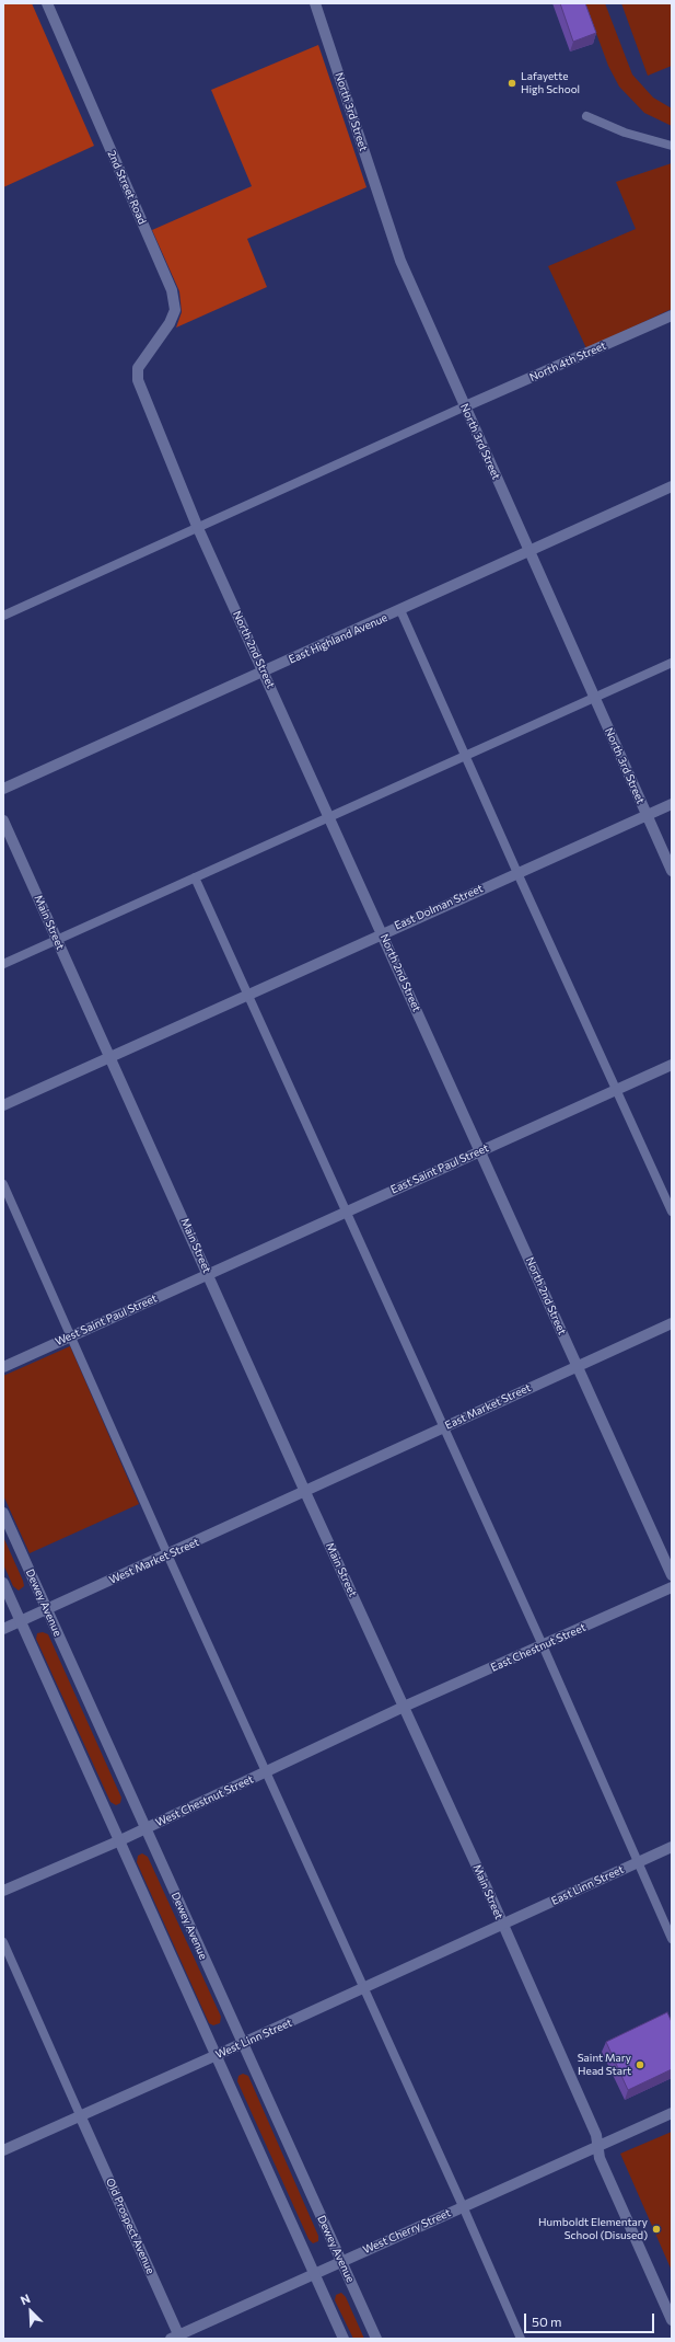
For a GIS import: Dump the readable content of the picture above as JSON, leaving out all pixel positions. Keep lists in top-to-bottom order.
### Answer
{
  "streets": {
    "street": [
      "North 3rd Street",
      "2nd Street Road",
      "North 4th Street",
      "East Highland Avenue",
      "North 2nd Street",
      "East Dolman Street",
      "Main Street",
      "East Saint Paul Street",
      "West Saint Paul Street",
      "East Market Street",
      "West Market Street",
      "Dewey Avenue",
      "East Chestnut Street",
      "West Chestnut Street",
      "East Linn Street",
      "West Linn Street",
      "Old Prospect Avenue",
      "West Cherry Street"
    ]
  },
  "crossings": [
    ["North 3rd Street", "North 4th Street"],
    ["North 3rd Street", "East Highland Avenue"],
    ["North 3rd Street", "East Dolman Street"],
    ["2nd Street Road", "North 2nd Street"],
    ["East Highland Avenue", "North 2nd Street"],
    ["North 2nd Street", "East Dolman Street"],
    ["North 2nd Street", "East Saint Paul Street"],
    ["North 2nd Street", "East Market Street"],
    ["East Dolman Street", "Main Street"],
    ["Main Street", "East Saint Paul Street"],
    ["Main Street", "West Saint Paul Street"],
    ["Main Street", "East Market Street"],
    ["Main Street", "West Market Street"],
    ["Main Street", "East Chestnut Street"],
    ["Main Street", "West Chestnut Street"],
    ["Main Street", "East Linn Street"],
    ["Main Street", "West Linn Street"],
    ["Main Street", "West Cherry Street"],
    ["East Saint Paul Street", "West Saint Paul Street"],
    ["East Market Street", "West Market Street"],
    ["West Market Street", "Dewey Avenue"],
    ["Dewey Avenue", "West Chestnut Street"],
    ["Dewey Avenue", "West Linn Street"],
    ["Dewey Avenue", "West Cherry Street"],
    ["East Chestnut Street", "West Chestnut Street"],
    ["East Linn Street", "West Linn Street"],
    ["West Linn Street", "Old Prospect Avenue"],
    ["Old Prospect Avenue", "West Cherry Street"]
  ],
  "places": ["Lafayette High School", "Saint Mary Head Start", "Humboldt Elementary School (Disused)"],
  "scale_bar": "50 m",
  "north": "top left"
}
